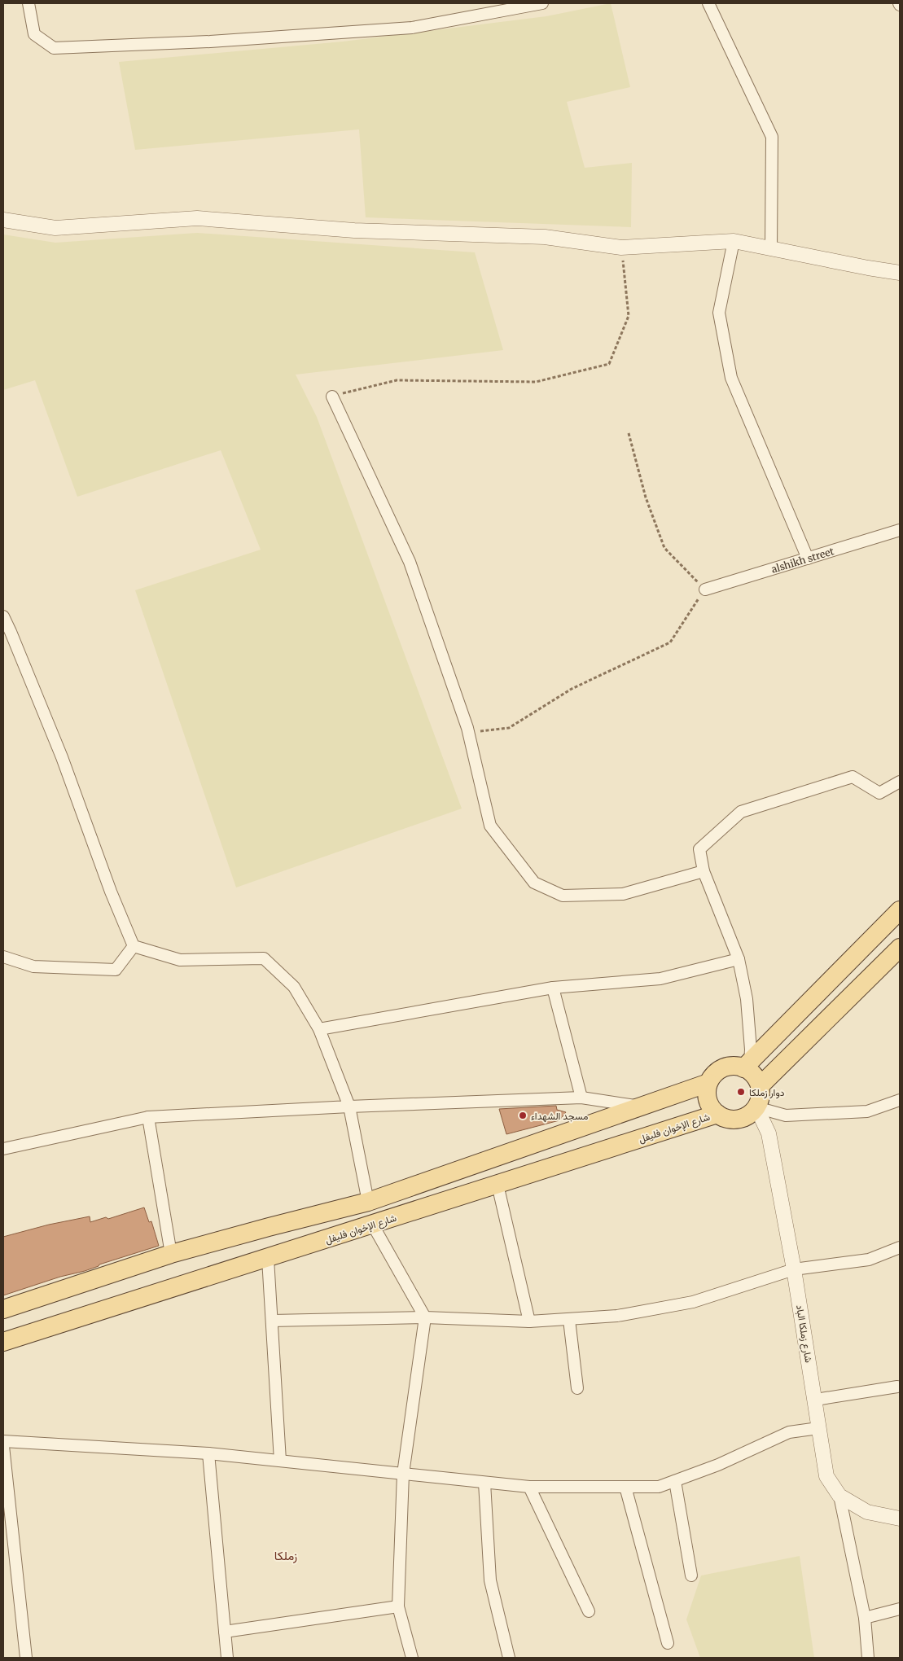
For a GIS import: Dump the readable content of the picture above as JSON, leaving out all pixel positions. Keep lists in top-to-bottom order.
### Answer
{
  "streets": {
    "main road": ["شارع الإخوان فليفل"],
    "street": ["alshikh street", "شارع زملكا الباد"]
  },
  "crossings": [
    ["شارع الإخوان فليفل", "شارع زملكا الباد"]
  ],
  "districts": ["زملكا"],
  "places": ["دوار زملكا", "مسجد الشهداء"]
}
